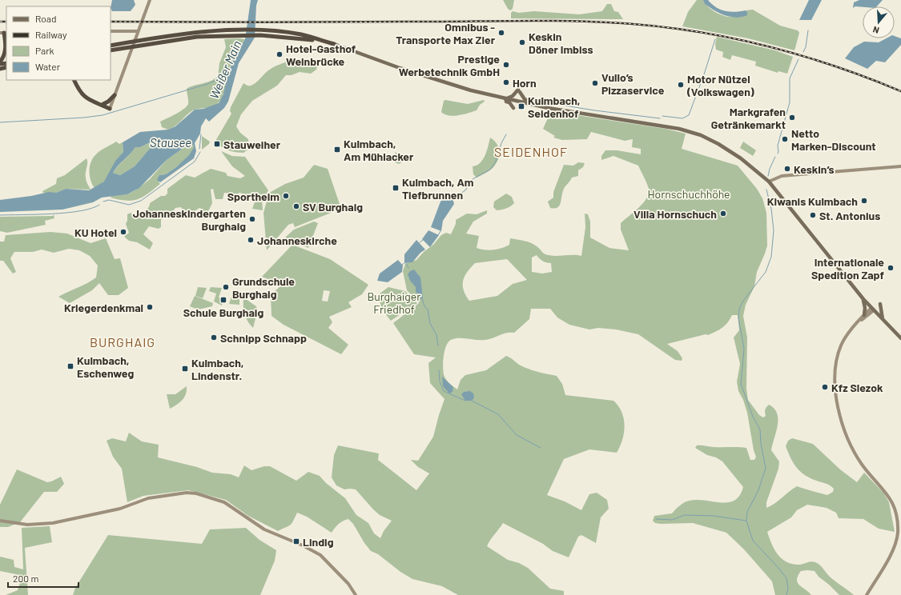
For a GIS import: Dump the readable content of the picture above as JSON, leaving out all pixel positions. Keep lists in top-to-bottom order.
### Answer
{
  "districts": ["SEIDENHOF", "BURGHAIG"],
  "water": ["Weißer Main", "Stausee"],
  "parks": ["Hornschuchhöhe", "Burghaiger Friedhof"],
  "places": {
    "other": [
      "Omnibus - Transporte Max Zier",
      "Keskin Döner Imbiss",
      "Hotel-Gasthof Weinbrücke",
      "Prestige Werbetechnik GmbH",
      "Horn",
      "Vullo‘s Pizzaservice",
      "Motor Nützel (Volkswagen)",
      "Markgrafen Getränkemarkt",
      "Netto Marken-Discount",
      "Keskin‘s",
      "Sportheim",
      "Kiwanis Kulmbach",
      "SV Burghaig",
      "Villa Hornschuch",
      "St. Antonius",
      "Johanneskindergarten Burghaig",
      "KU Hotel",
      "Johanneskirche",
      "Internationale Spedition Zapf",
      "Grundschule Burghaig",
      "Kriegerdenkmal",
      "Schnipp Schnapp",
      "Kfz Slezok"
    ],
    "transit": [
      "Kulmbach, Seidenhof",
      "Stauweiher",
      "Kulmbach, Am Mühlacker",
      "Kulmbach, Am Tiefbrunnen",
      "Schule Burghaig",
      "Kulmbach, Eschenweg",
      "Kulmbach, Lindenstr.",
      "Lindig"
    ]
  },
  "legend": [
    "Road",
    "Railway",
    "Park",
    "Water"
  ],
  "scale_bar": "200 m",
  "north": "bottom"
}
